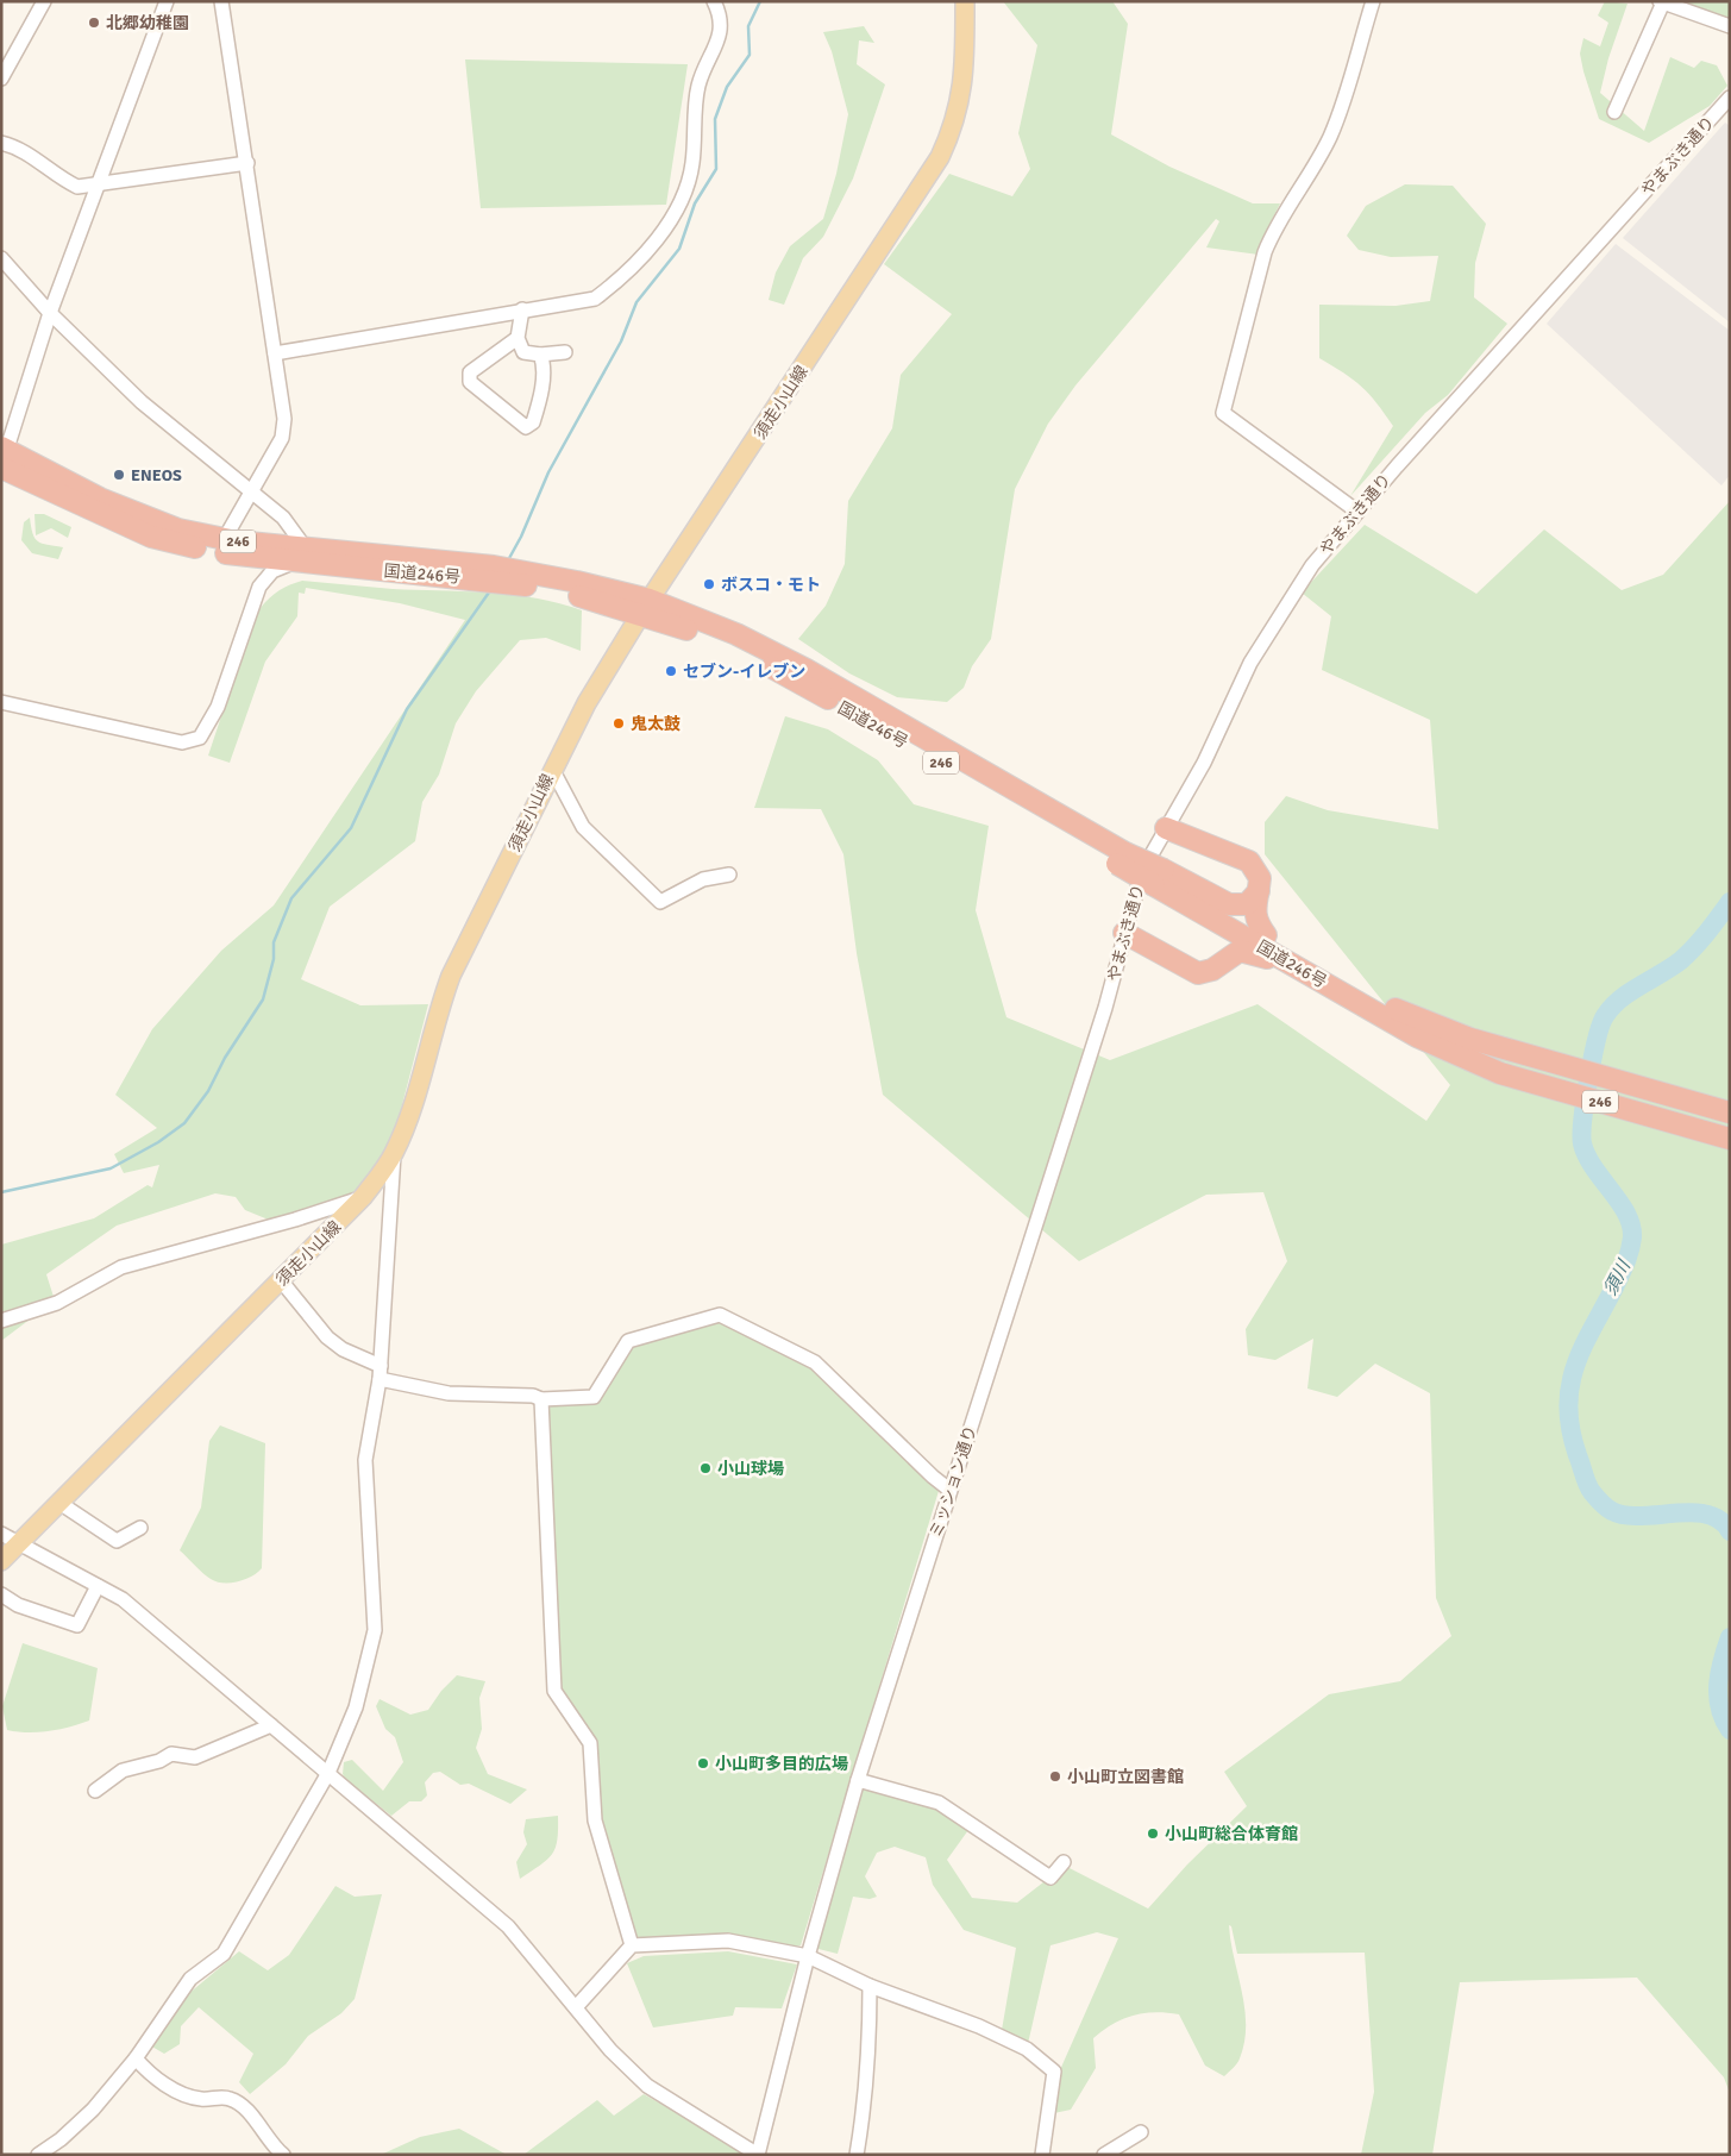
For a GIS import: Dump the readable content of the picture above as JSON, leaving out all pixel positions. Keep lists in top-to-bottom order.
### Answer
{
  "streets": {
    "highway": ["246", "国道246号"],
    "main road": ["須走小山線"],
    "street": ["やまぶき通り", "ミッション通り"]
  },
  "crossings": [
    ["やまぶき通り", "ミッション通り"],
    ["須走小山線", "国道246号"]
  ],
  "water": ["須川"],
  "places": [
    "北郷幼稚園",
    "ENEOS",
    "ボスコ・モト",
    "セブン-イレブン",
    "鬼太鼓",
    "小山球場",
    "小山町多目的広場",
    "小山町立図書館",
    "小山町総合体育館"
  ]
}
